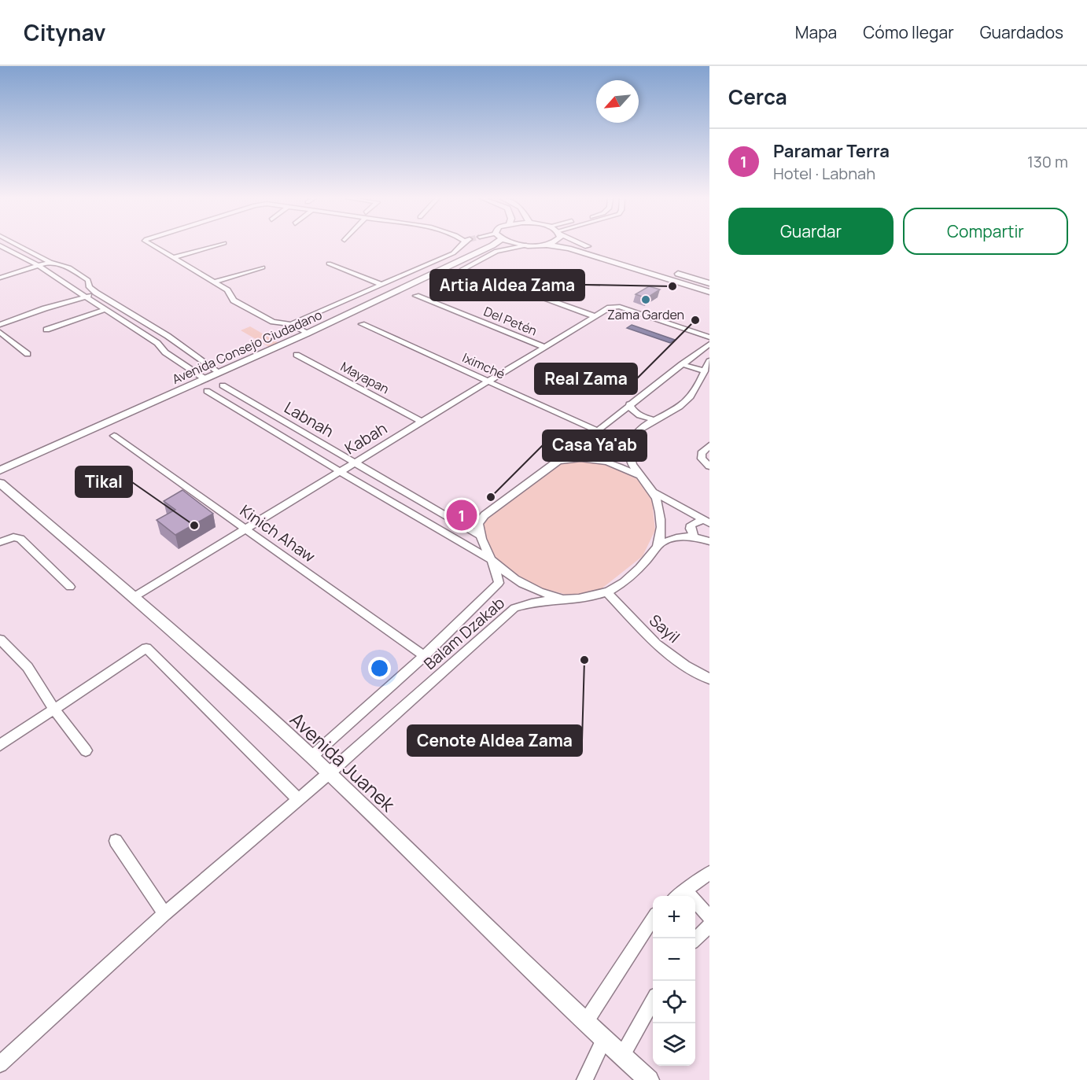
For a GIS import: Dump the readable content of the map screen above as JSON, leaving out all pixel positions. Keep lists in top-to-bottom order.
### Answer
{
  "streets": {
    "street": [
      "Del Petén",
      "Avenida Consejo Ciudadano",
      "Iximché",
      "Mayapan",
      "Labnah",
      "Kabah",
      "Kinich Ahaw",
      "Sayil",
      "Balam Dzakab",
      "Avenida Juanek"
    ]
  },
  "crossings": [
    ["Del Petén", "Kabah"],
    ["Iximché", "Kabah"],
    ["Mayapan", "Kabah"],
    ["Labnah", "Kabah"],
    ["Labnah", "Sayil"],
    ["Labnah", "Balam Dzakab"],
    ["Kabah", "Kinich Ahaw"],
    ["Kabah", "Avenida Juanek"],
    ["Sayil", "Balam Dzakab"],
    ["Balam Dzakab", "Avenida Juanek"]
  ],
  "places": [
    "Artia Aldea Zama",
    "Zama Garden",
    "Real Zama",
    "Casa Ya'ab",
    "Tikal",
    "Cenote Aldea Zama"
  ],
  "north": "bottom left",
  "page": {
    "header": "Citynav",
    "nav": ["Mapa", "Cómo llegar", "Guardados"],
    "heading": "Cerca",
    "list": [
      {
        "mark": "1",
        "name": "Paramar Terra",
        "note": "Hotel · Labnah",
        "value": "130 m"
      }
    ],
    "buttons": ["Guardar", "Compartir"],
    "pins": "1",
    "map_buttons": ["+", "−"]
  }
}
